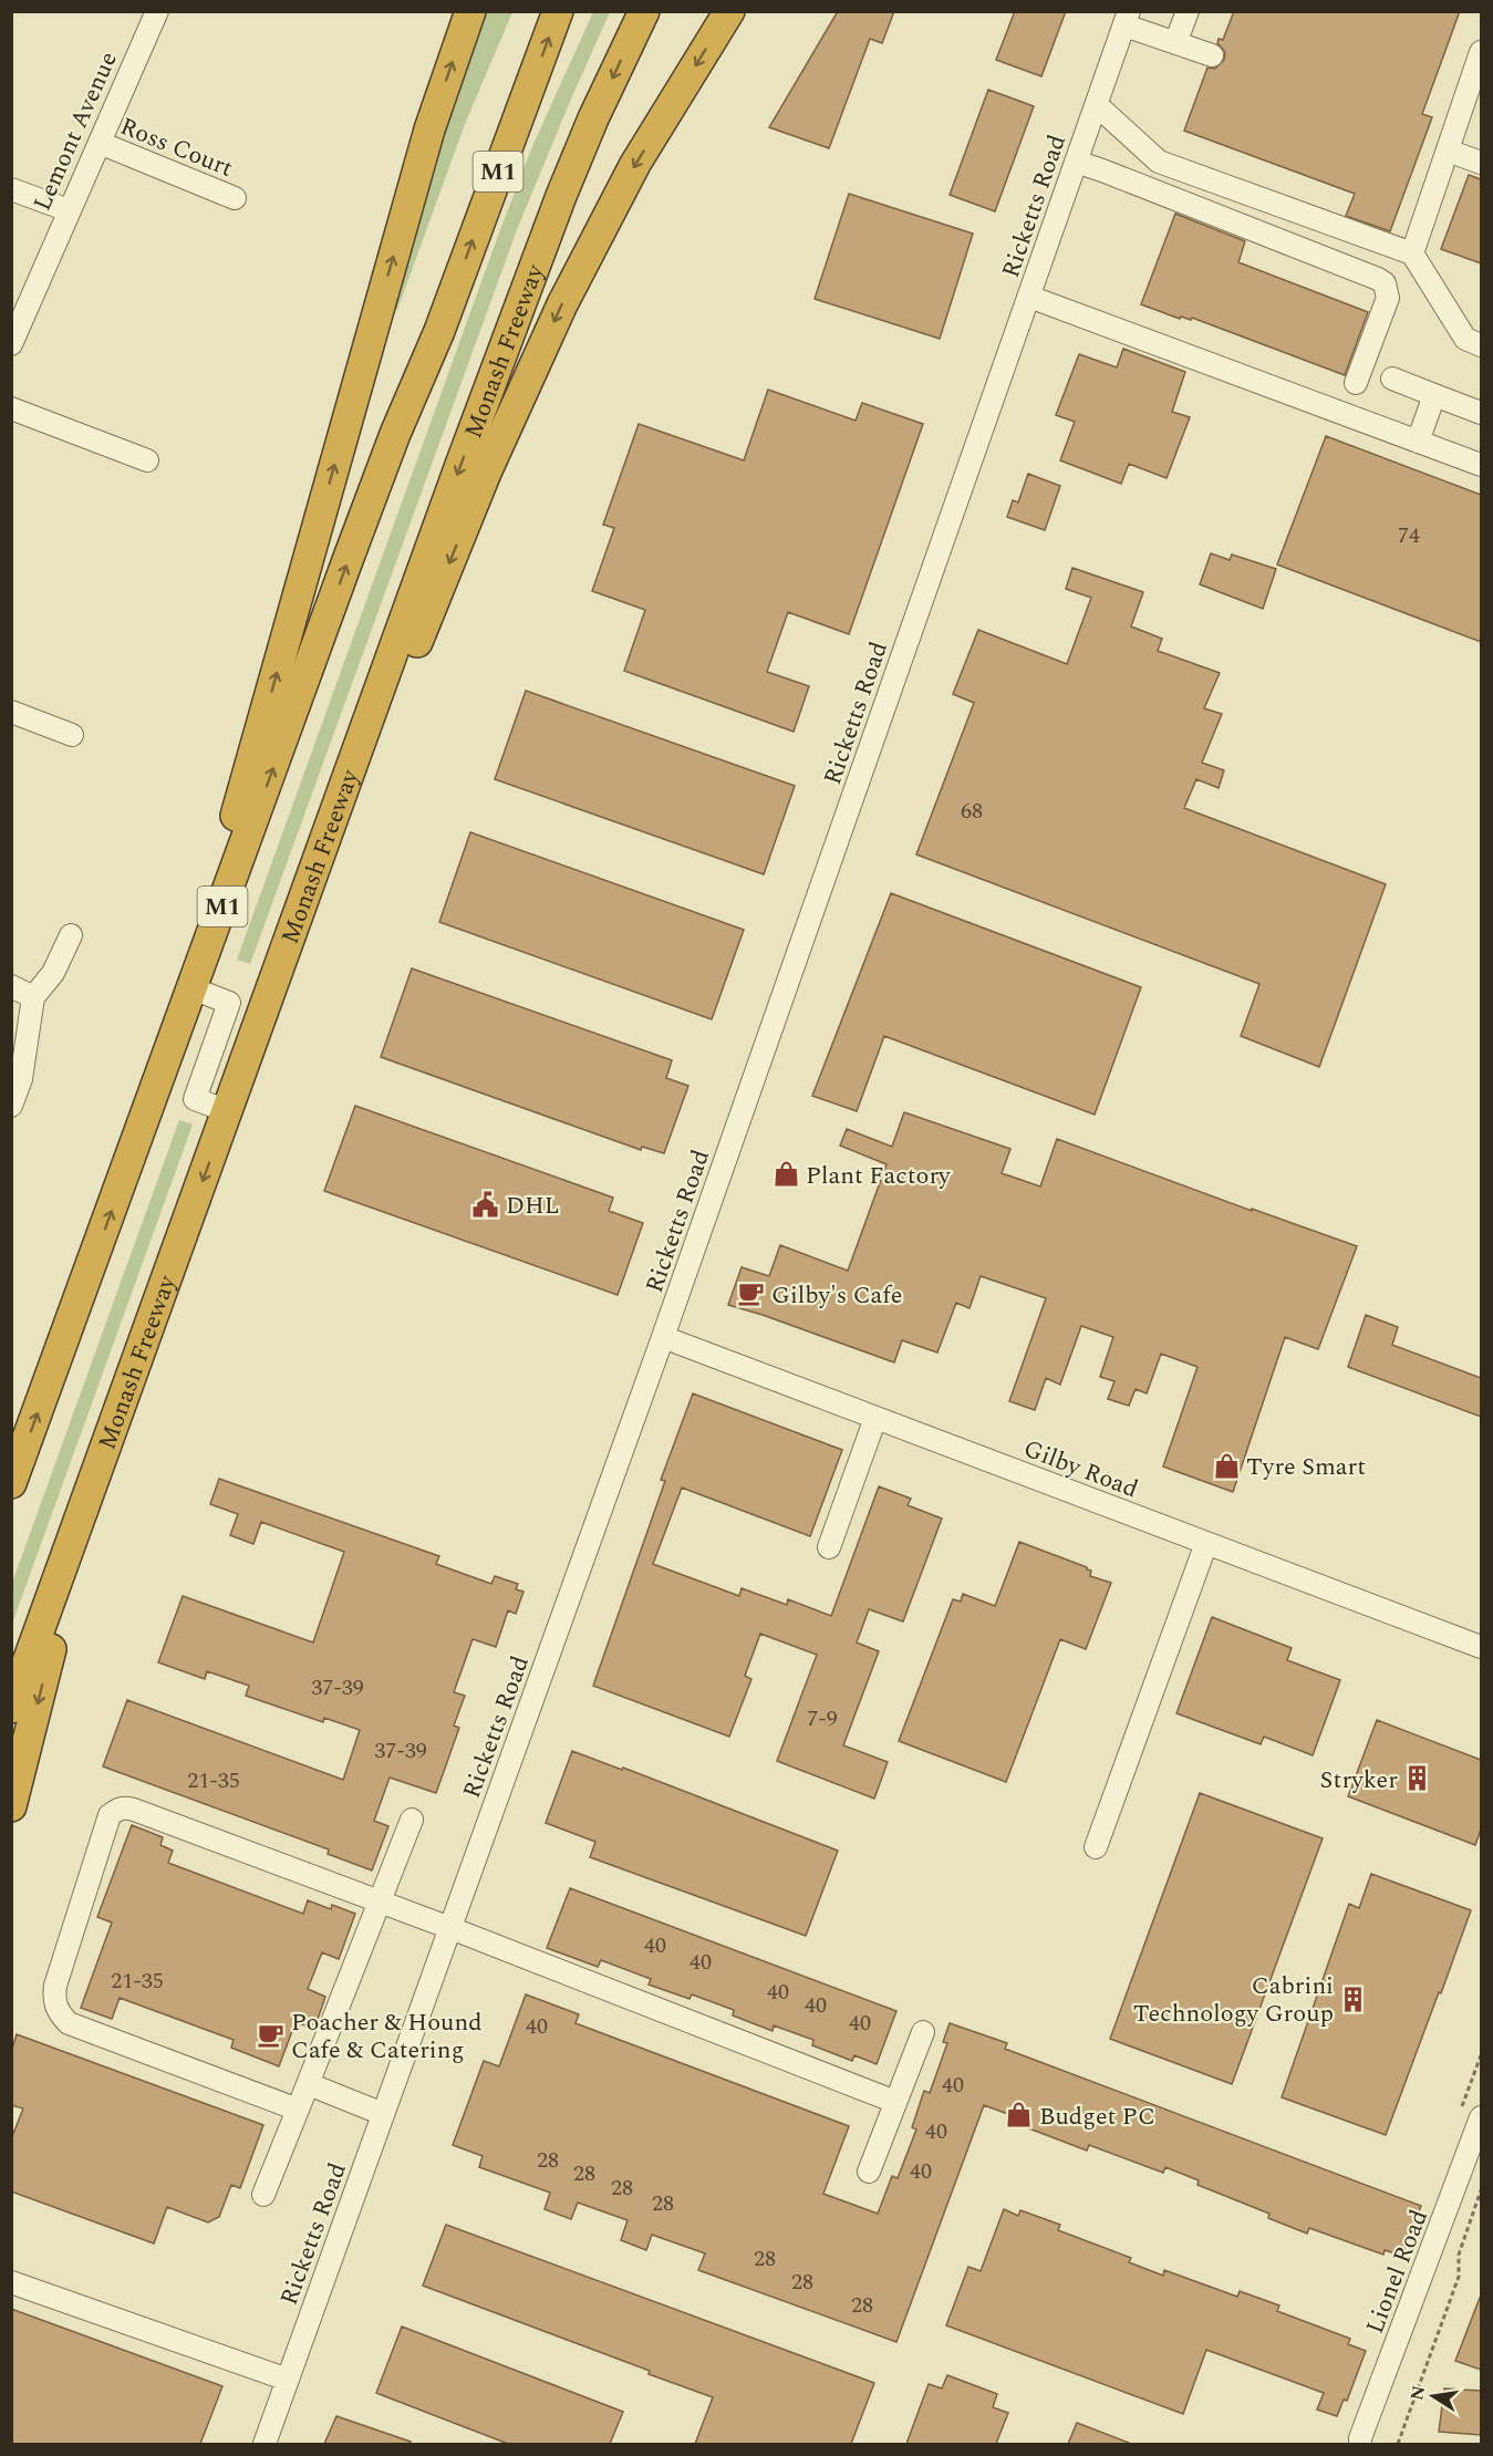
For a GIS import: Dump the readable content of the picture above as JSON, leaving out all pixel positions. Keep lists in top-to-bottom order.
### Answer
{
  "streets": {
    "highway": ["M1", "Monash Freeway"],
    "street": [
      "Lemont Avenue",
      "Ross Court",
      "Ricketts Road",
      "Gilby Road",
      "Lionel Road"
    ]
  },
  "crossings": [
    ["Lemont Avenue", "Ross Court"],
    ["Ricketts Road", "Gilby Road"]
  ],
  "places": {
    "shop": ["Plant Factory", "Tyre Smart", "Budget PC"],
    "public building": ["DHL"],
    "cafe": ["Gilby's Cafe", "Poacher & Hound Cafe & Catering"],
    "building": ["Stryker", "Cabrini Technology Group"]
  },
  "house_numbers": [
    "74",
    "68",
    "37-39",
    "7-9",
    "37-39",
    "21-35",
    "40",
    "40",
    "21-35",
    "40",
    "40",
    "40",
    "40",
    "40",
    "40",
    "28",
    "40",
    "28",
    "28",
    "28",
    "28",
    "28",
    "28"
  ],
  "north": "left"
}
